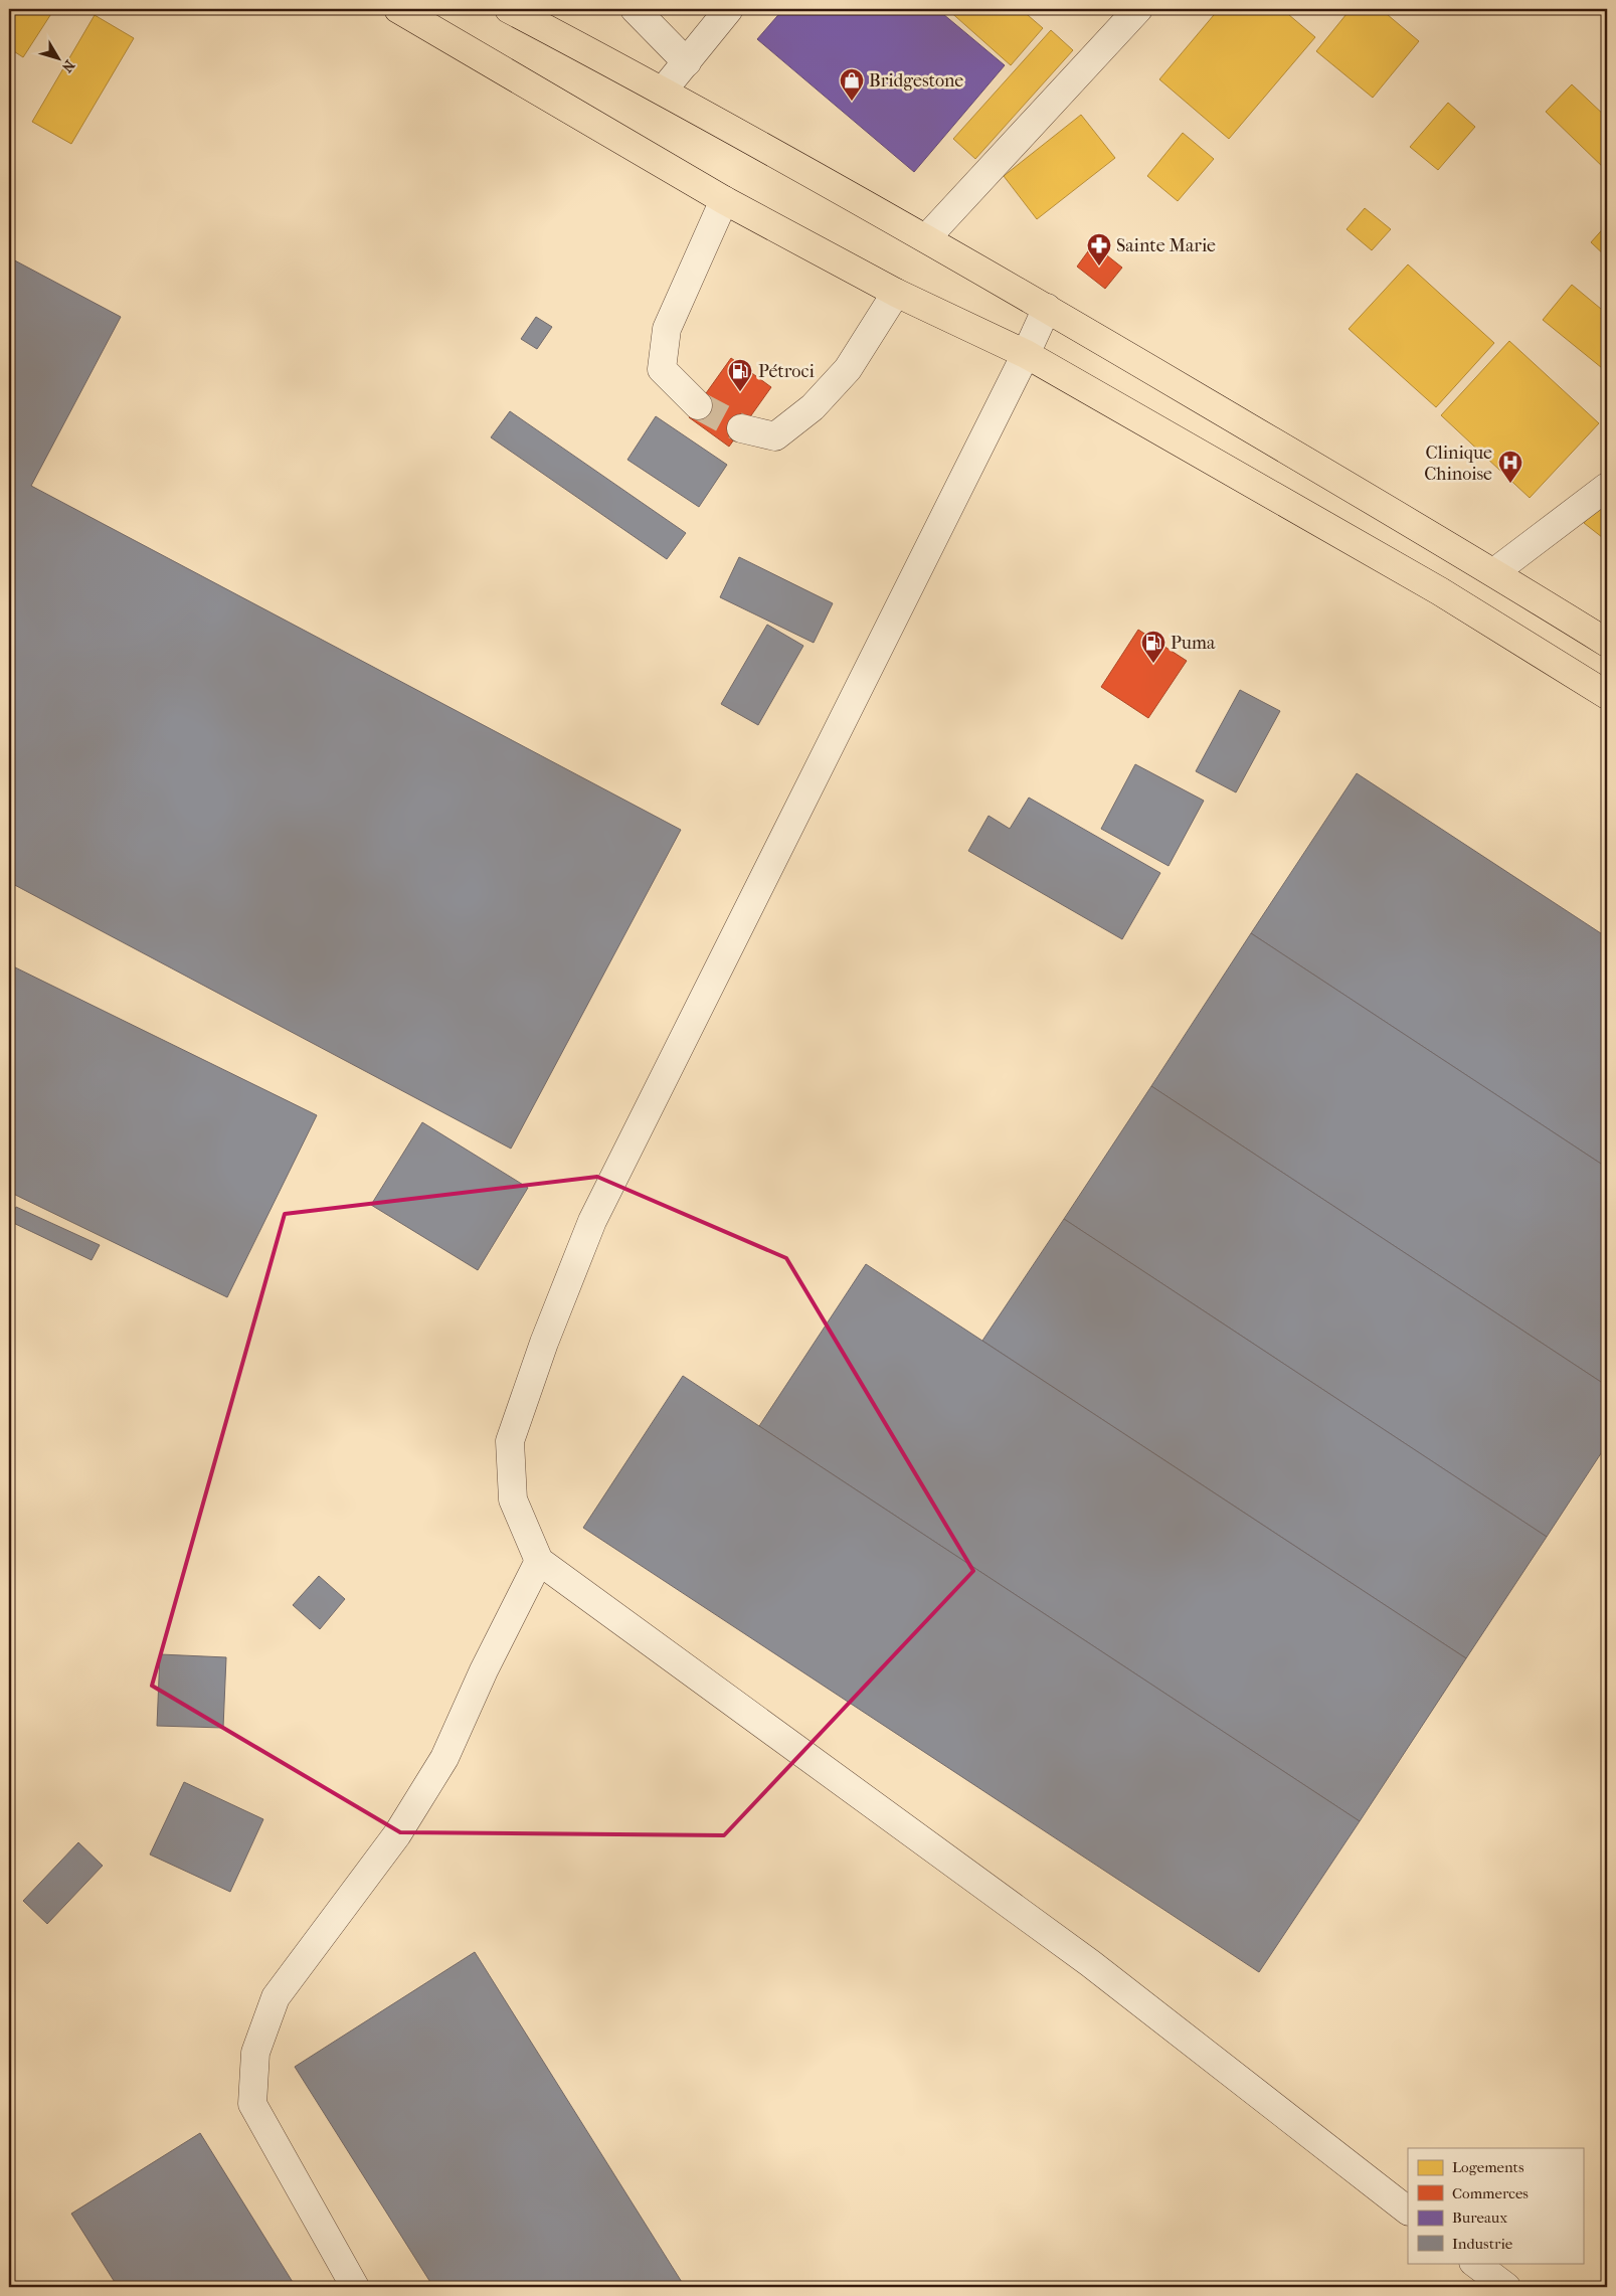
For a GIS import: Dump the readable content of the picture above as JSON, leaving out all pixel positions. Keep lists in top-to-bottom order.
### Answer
{
  "places": {
    "shop": ["Bridgestone"],
    "pharmacy": ["Sainte Marie"],
    "fuel station": ["Pétroci", "Puma"],
    "hospital": ["Clinique Chinoise"]
  },
  "legend": [
    "Logements",
    "Commerces",
    "Bureaux",
    "Industrie"
  ],
  "north": "bottom right"
}
